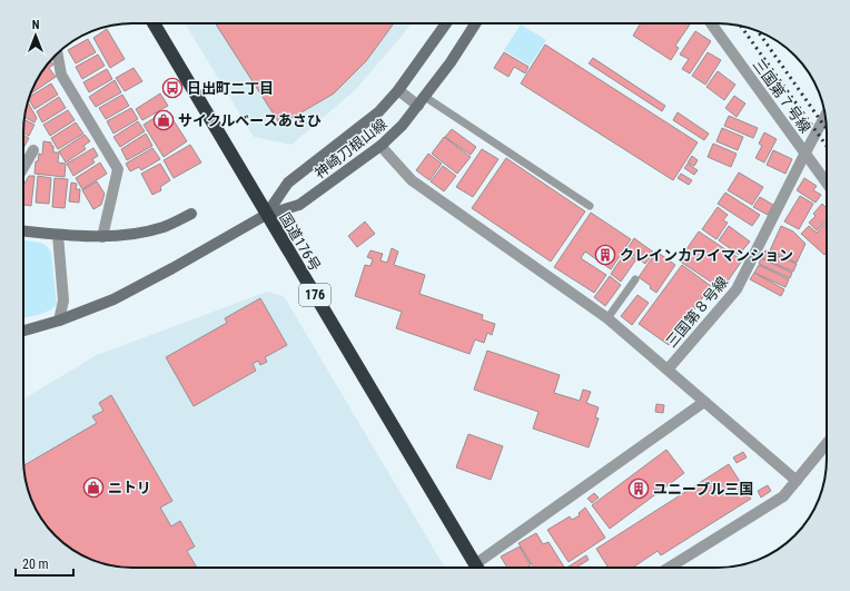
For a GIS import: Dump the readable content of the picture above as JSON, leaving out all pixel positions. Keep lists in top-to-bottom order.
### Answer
{
  "streets": {
    "highway": ["国道176号", "176"],
    "street": ["三国第７号線", "神崎刀根山線", "三国第８号線"]
  },
  "crossings": [
    ["三国第７号線", "三国第８号線"],
    ["神崎刀根山線", "国道176号"]
  ],
  "places": {
    "bus stop": ["日出町二丁目"],
    "shop": ["サイクルベースあさひ", "ニトリ"],
    "building": ["クレインカワイマンション", "ユニーブル三国"]
  },
  "scale_bar": "20 m",
  "north": "top"
}
